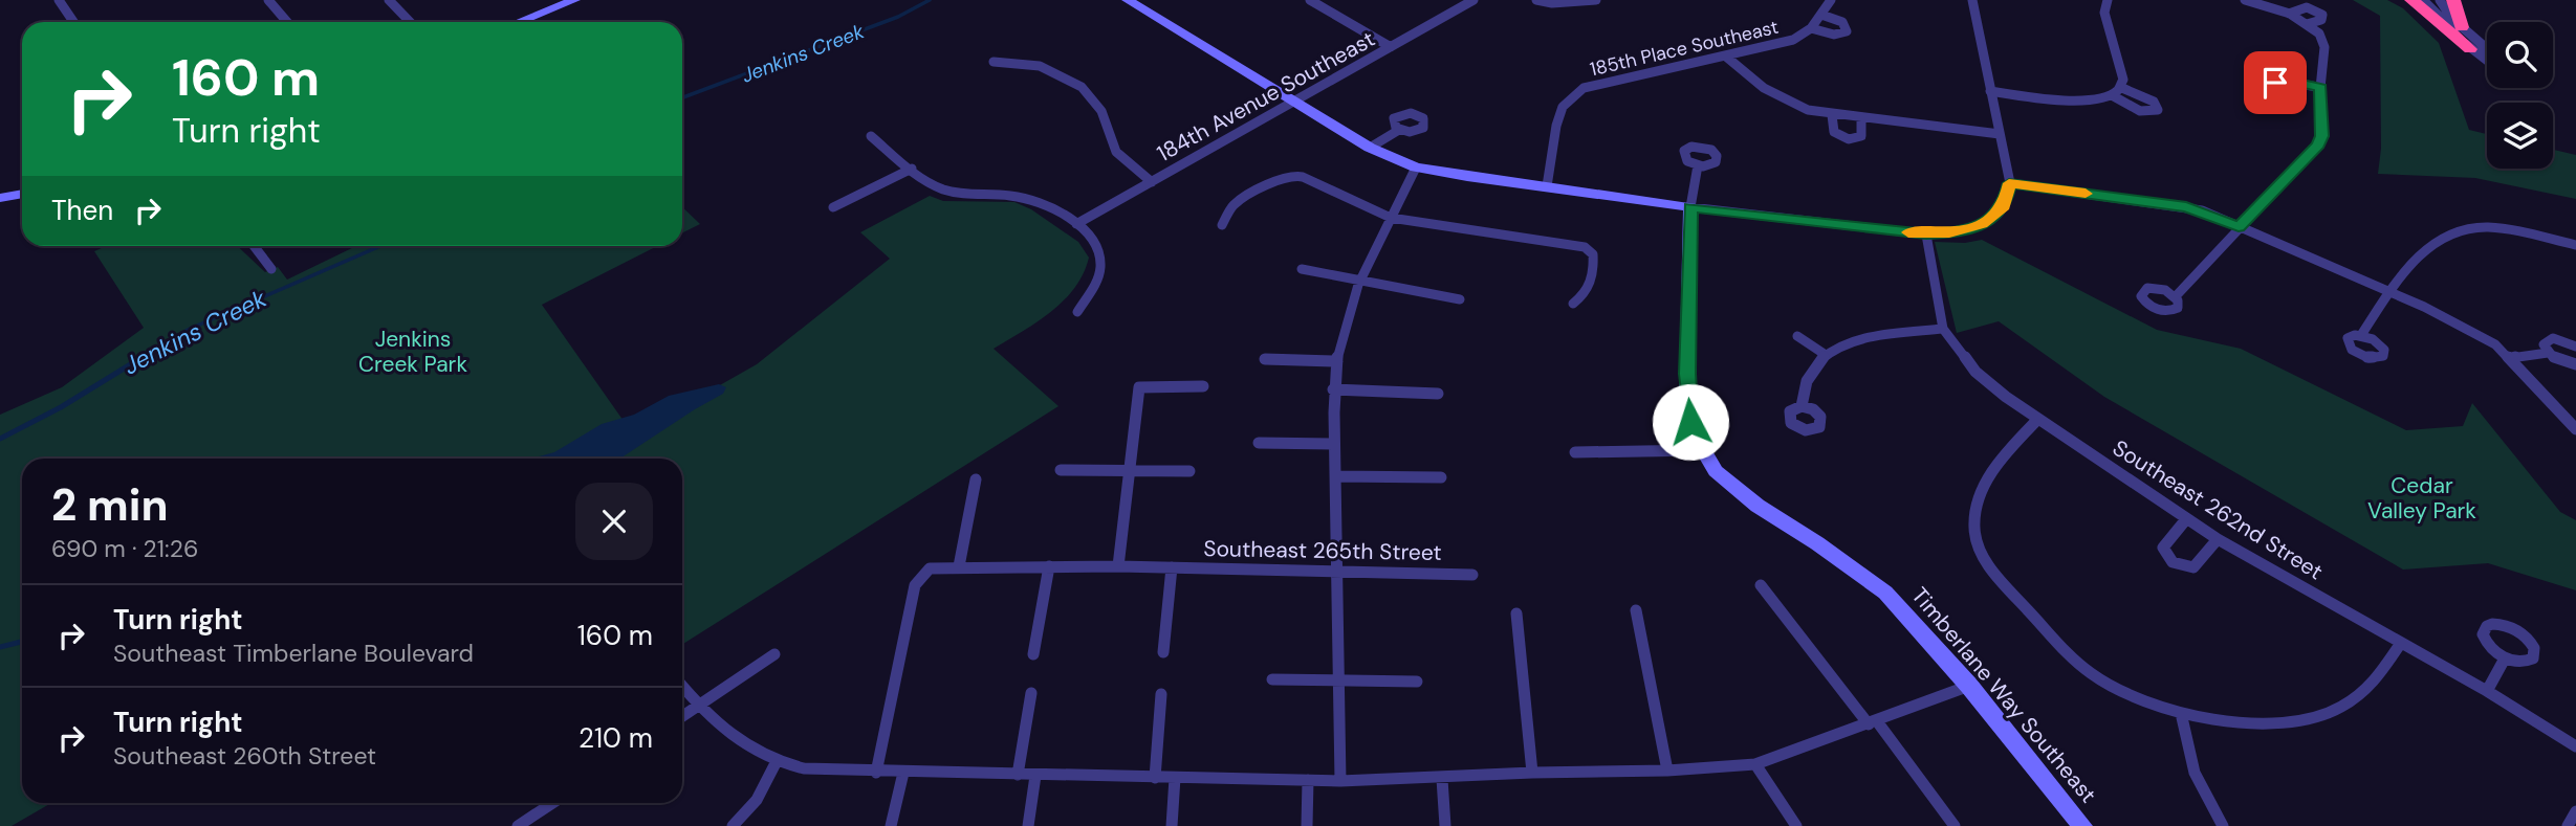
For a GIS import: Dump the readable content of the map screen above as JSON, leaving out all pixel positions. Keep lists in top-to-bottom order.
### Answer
{
  "streets": {
    "street": [
      "185th Place Southeast",
      "184th Avenue Southeast",
      "Southeast 262nd Street",
      "Southeast 265th Street",
      "Timberlane Way Southeast"
    ]
  },
  "water": ["Jenkins Creek"],
  "parks": ["Jenkins Creek Park", "Cedar Valley Park"],
  "page": {
    "turn": ["160 m", "Turn right"],
    "then": "Then",
    "heading": ["2 min", "690 m · 21:26"],
    "list": [
      {
        "name": "Turn right",
        "note": "Southeast Timberlane Boulevard",
        "value": "160 m"
      },
      {
        "name": "Turn right",
        "note": "Southeast 260th Street",
        "value": "210 m"
      }
    ]
  }
}
